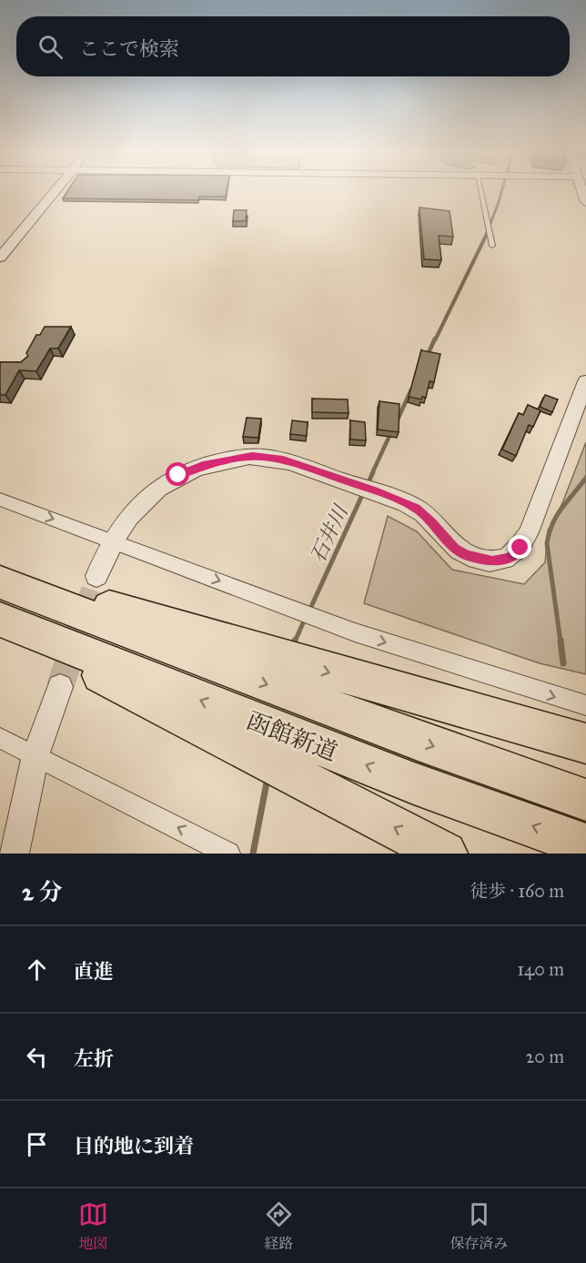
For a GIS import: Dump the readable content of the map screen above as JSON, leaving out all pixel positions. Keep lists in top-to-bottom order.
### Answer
{
  "streets": {
    "highway": ["函館新道"]
  },
  "water": ["石井川"],
  "page": {
    "search": "ここで検索",
    "heading": ["2 分", "徒歩 · 160 m"],
    "list": [
      ["直進", "140 m"],
      ["左折", "20 m"],
      "目的地に到着"
    ],
    "nav": ["地図", "経路", "保存済み"]
  }
}
